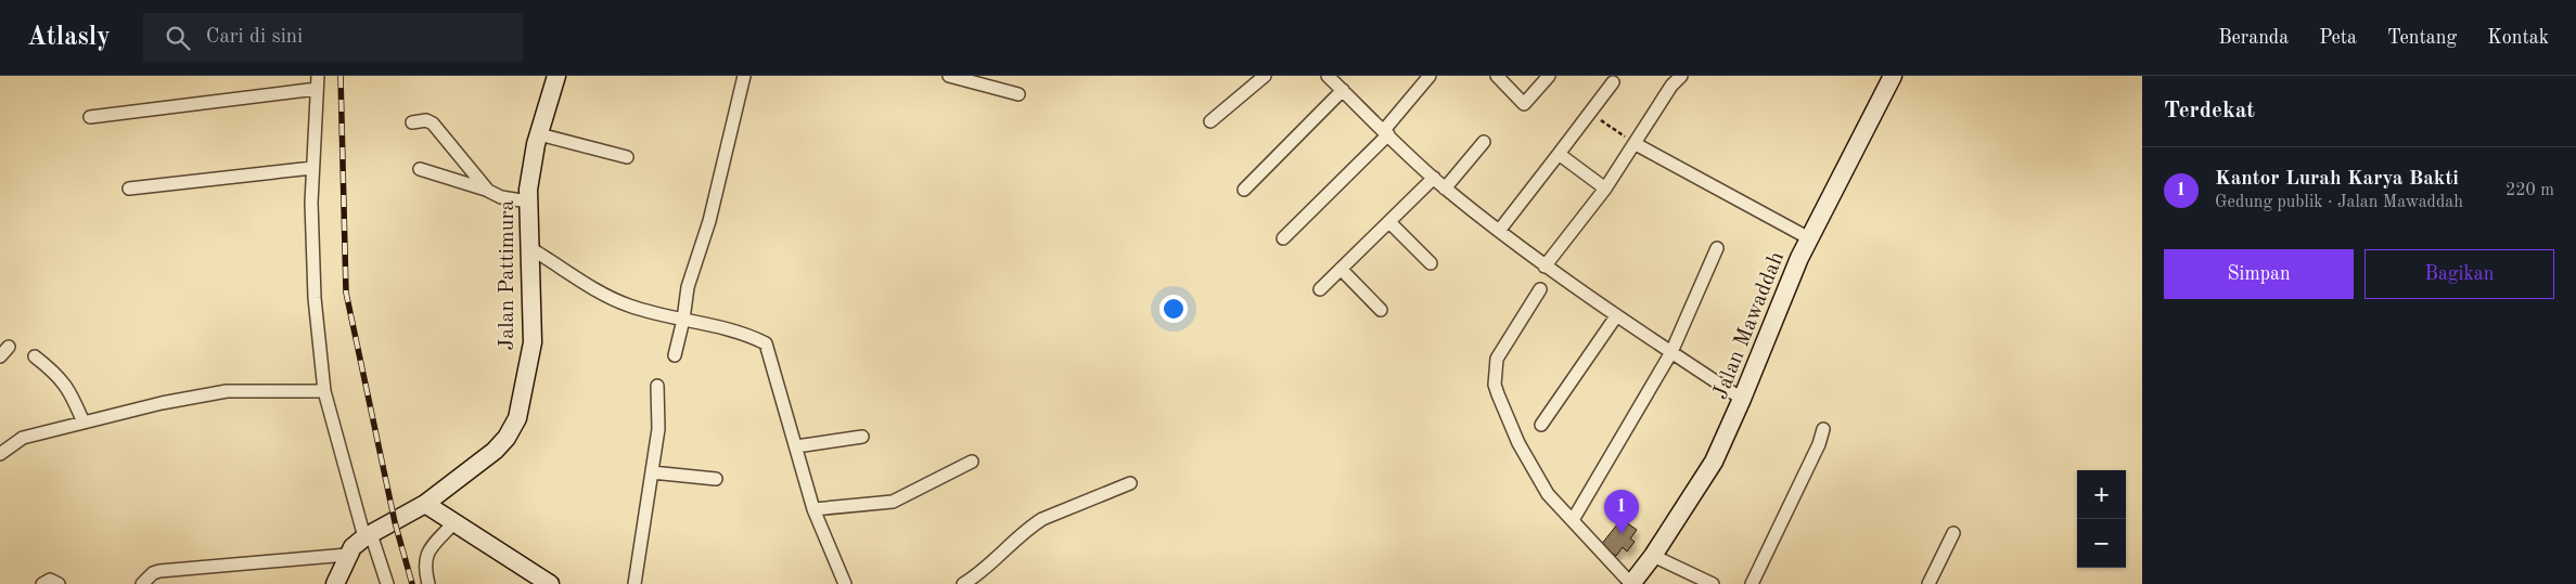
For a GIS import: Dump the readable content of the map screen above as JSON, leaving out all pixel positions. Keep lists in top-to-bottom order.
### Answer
{
  "streets": {
    "street": ["Jalan Pattimura", "Jalan Mawaddah"]
  },
  "page": {
    "header": "Atlasly",
    "search": "Cari di sini",
    "nav": [
      "Beranda",
      "Peta",
      "Tentang",
      "Kontak"
    ],
    "heading": "Terdekat",
    "list": [
      {
        "mark": "1",
        "name": "Kantor Lurah Karya Bakti",
        "note": "Gedung publik · Jalan Mawaddah",
        "value": "220 m"
      }
    ],
    "buttons": ["Simpan", "Bagikan"],
    "map_buttons": ["+", "−"],
    "pins": "1"
  }
}
